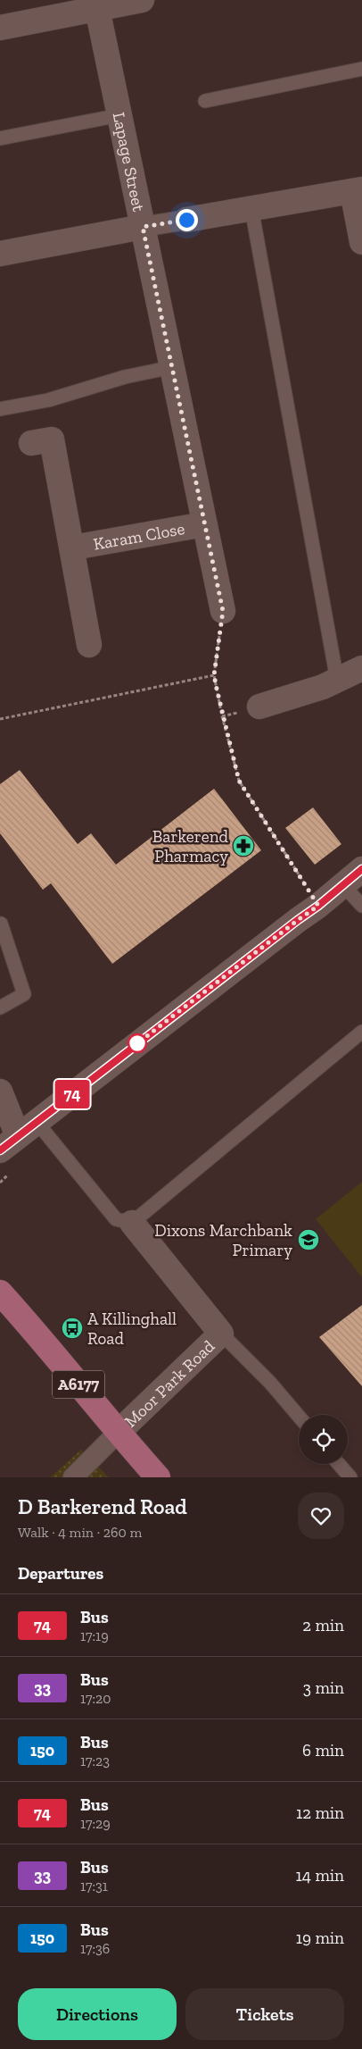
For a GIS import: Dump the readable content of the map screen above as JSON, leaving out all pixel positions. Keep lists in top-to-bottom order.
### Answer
{
  "streets": {
    "highway": ["A6177"],
    "street": ["Lapage Street", "Karam Close", "Moor Park Road"]
  },
  "crossings": [
    ["Lapage Street", "Karam Close"],
    ["Moor Park Road", "A6177"]
  ],
  "places": {
    "pharmacy": ["Barkerend Pharmacy"],
    "school or university": ["Dixons Marchbank Primary"],
    "bus stop": ["A Killinghall Road"]
  },
  "lines": ["bus line 74"],
  "page": {
    "on_map": "74",
    "heading": [
      ["D Barkerend Road", "Walk · 4 min · 260 m"],
      "Departures"
    ],
    "list": [
      {
        "mark": "74",
        "name": "Bus",
        "note": "17:19",
        "value": "2 min"
      },
      {
        "mark": "33",
        "name": "Bus",
        "note": "17:20",
        "value": "3 min"
      },
      {
        "mark": "150",
        "name": "Bus",
        "note": "17:23",
        "value": "6 min"
      },
      {
        "mark": "74",
        "name": "Bus",
        "note": "17:29",
        "value": "12 min"
      },
      {
        "mark": "33",
        "name": "Bus",
        "note": "17:31",
        "value": "14 min"
      },
      {
        "mark": "150",
        "name": "Bus",
        "note": "17:36",
        "value": "19 min"
      }
    ],
    "buttons": ["Directions", "Tickets"]
  }
}
